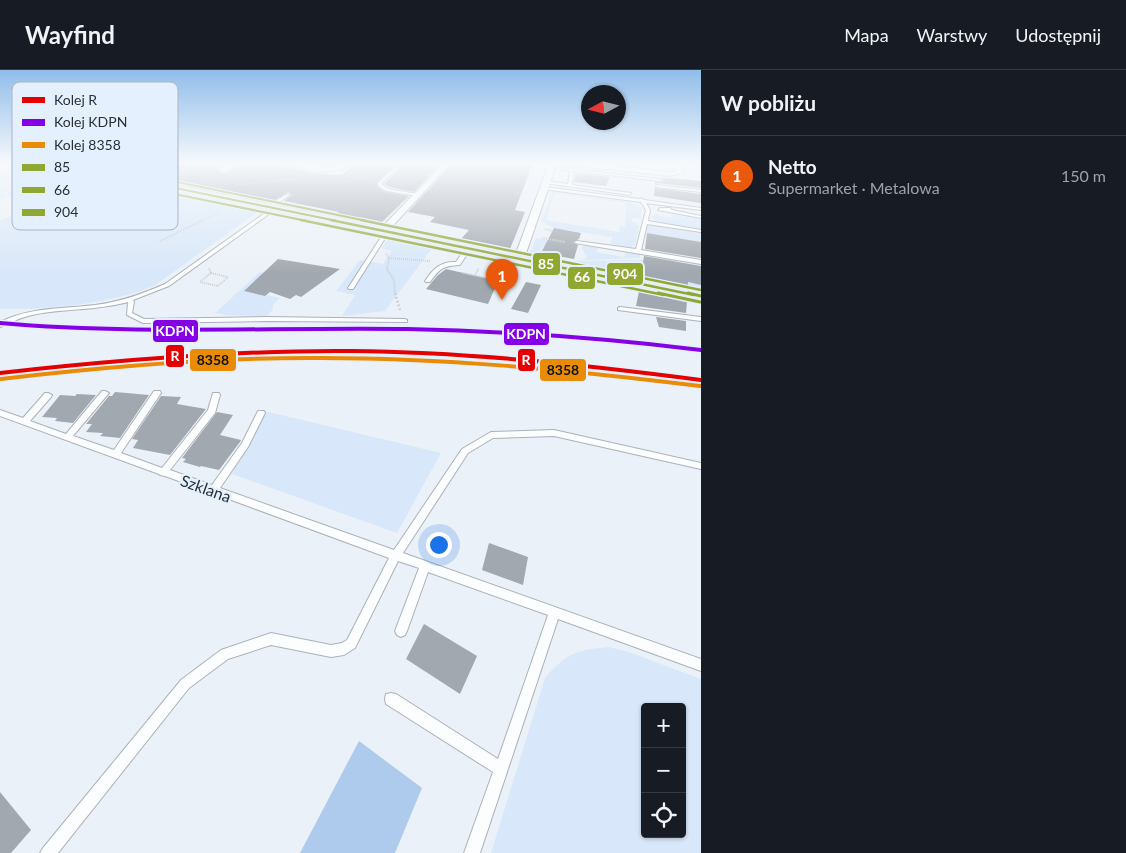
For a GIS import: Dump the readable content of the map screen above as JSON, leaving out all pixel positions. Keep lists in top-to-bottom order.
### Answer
{
  "streets": {
    "lane": ["Szklana"]
  },
  "lines": [
    "transit line 85",
    "transit line 66",
    "transit line 904",
    "rail line KDPN",
    "rail line R",
    "rail line 8358"
  ],
  "legend": [
    "Kolej R",
    "Kolej KDPN",
    "Kolej 8358",
    "85",
    "66",
    "904"
  ],
  "north": "left",
  "page": {
    "header": "Wayfind",
    "nav": ["Mapa", "Warstwy", "Udostępnij"],
    "heading": "W pobliżu",
    "list": [
      {
        "mark": "1",
        "name": "Netto",
        "note": "Supermarket · Metalowa",
        "value": "150 m"
      }
    ],
    "pins": "1",
    "map_buttons": ["+", "−"]
  }
}
